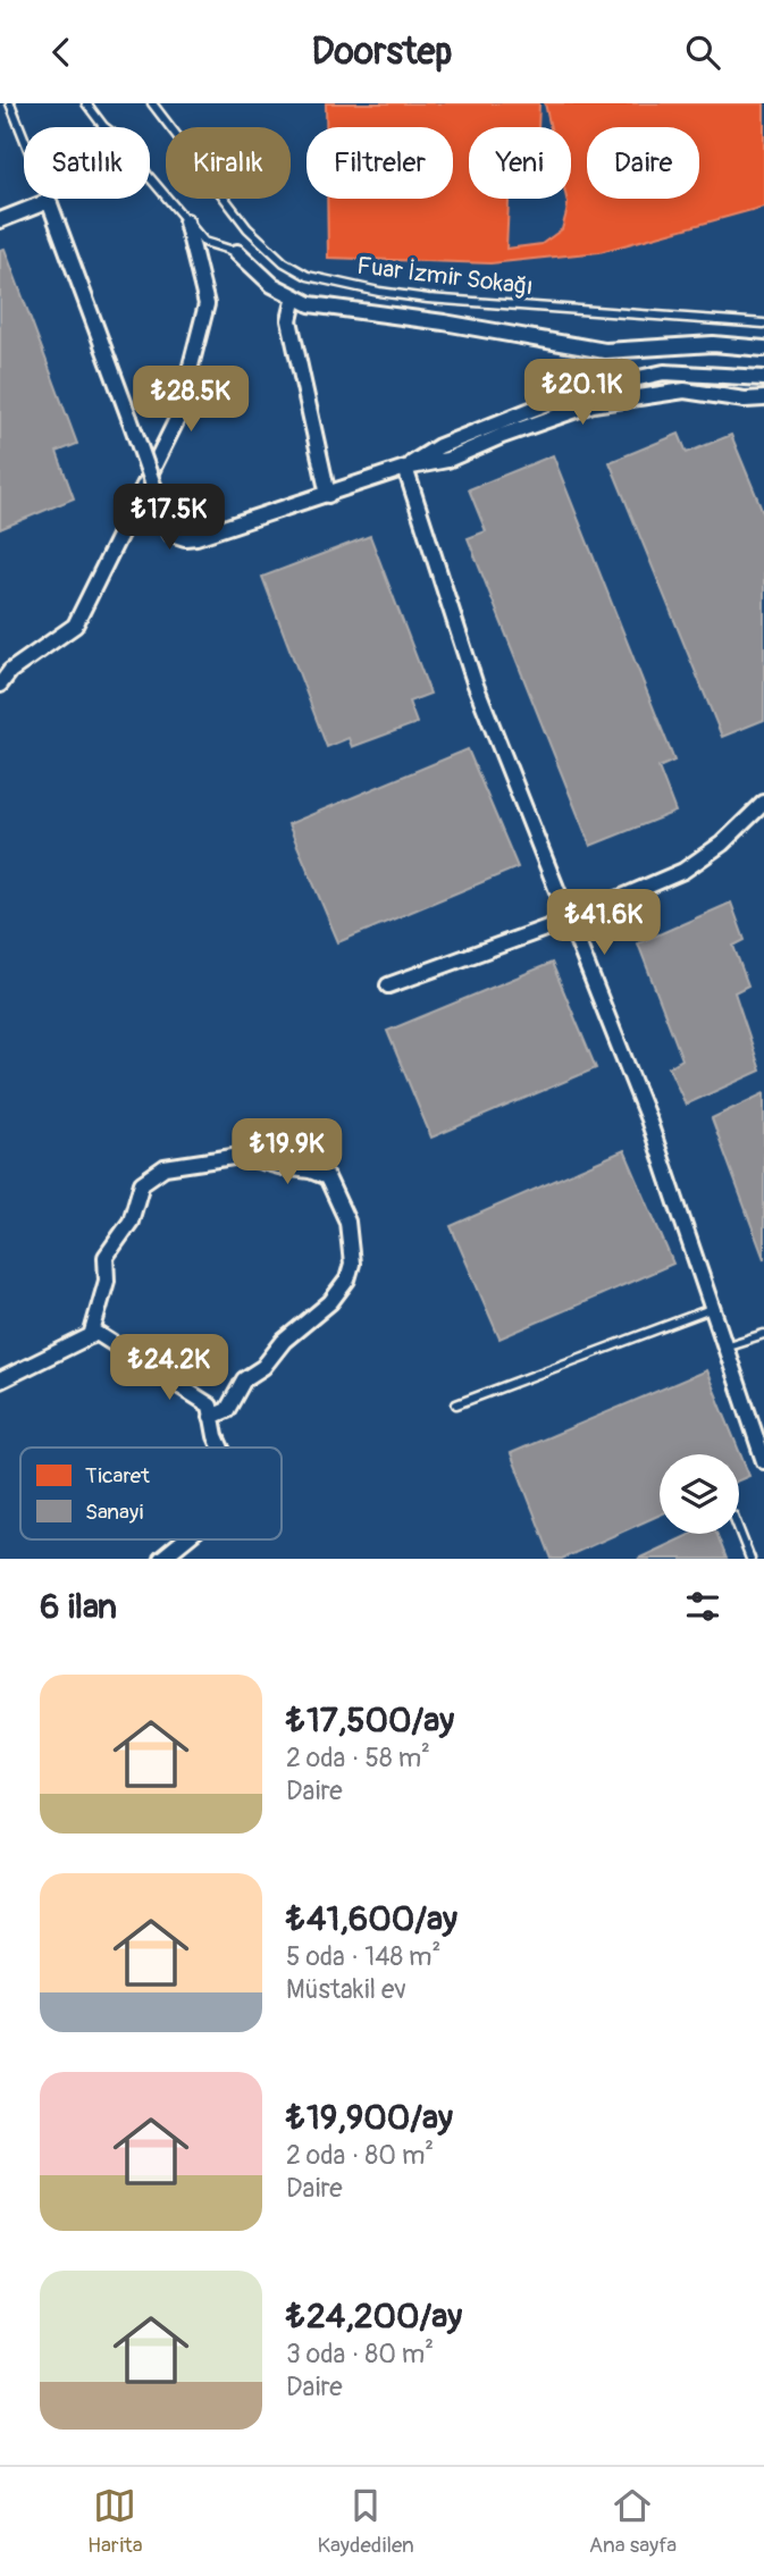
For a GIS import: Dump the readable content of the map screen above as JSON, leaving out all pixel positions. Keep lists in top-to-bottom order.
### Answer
{
  "streets": {
    "lane": ["Fuar İzmir Sokağı"]
  },
  "legend": ["Ticaret", "Sanayi"],
  "page": {
    "header": "Doorstep",
    "chip": [
      "Satılık",
      "Kiralık",
      "Filtreler",
      "Yeni",
      "Daire"
    ],
    "price": [
      "₺20.1K",
      "₺28.5K",
      "₺17.5K",
      "₺41.6K",
      "₺19.9K",
      "₺24.2K"
    ],
    "heading": "6 ilan",
    "list": [
      {
        "name": "₺17,500/ay",
        "note": "2 oda · 58 m² · Daire"
      },
      {
        "name": "₺41,600/ay",
        "note": "5 oda · 148 m² · Müstakil ev"
      },
      {
        "name": "₺19,900/ay",
        "note": "2 oda · 80 m² · Daire"
      },
      {
        "name": "₺24,200/ay",
        "note": "3 oda · 80 m² · Daire"
      }
    ],
    "tabs": ["Harita", "Kaydedilen", "Ana sayfa"]
  }
}
